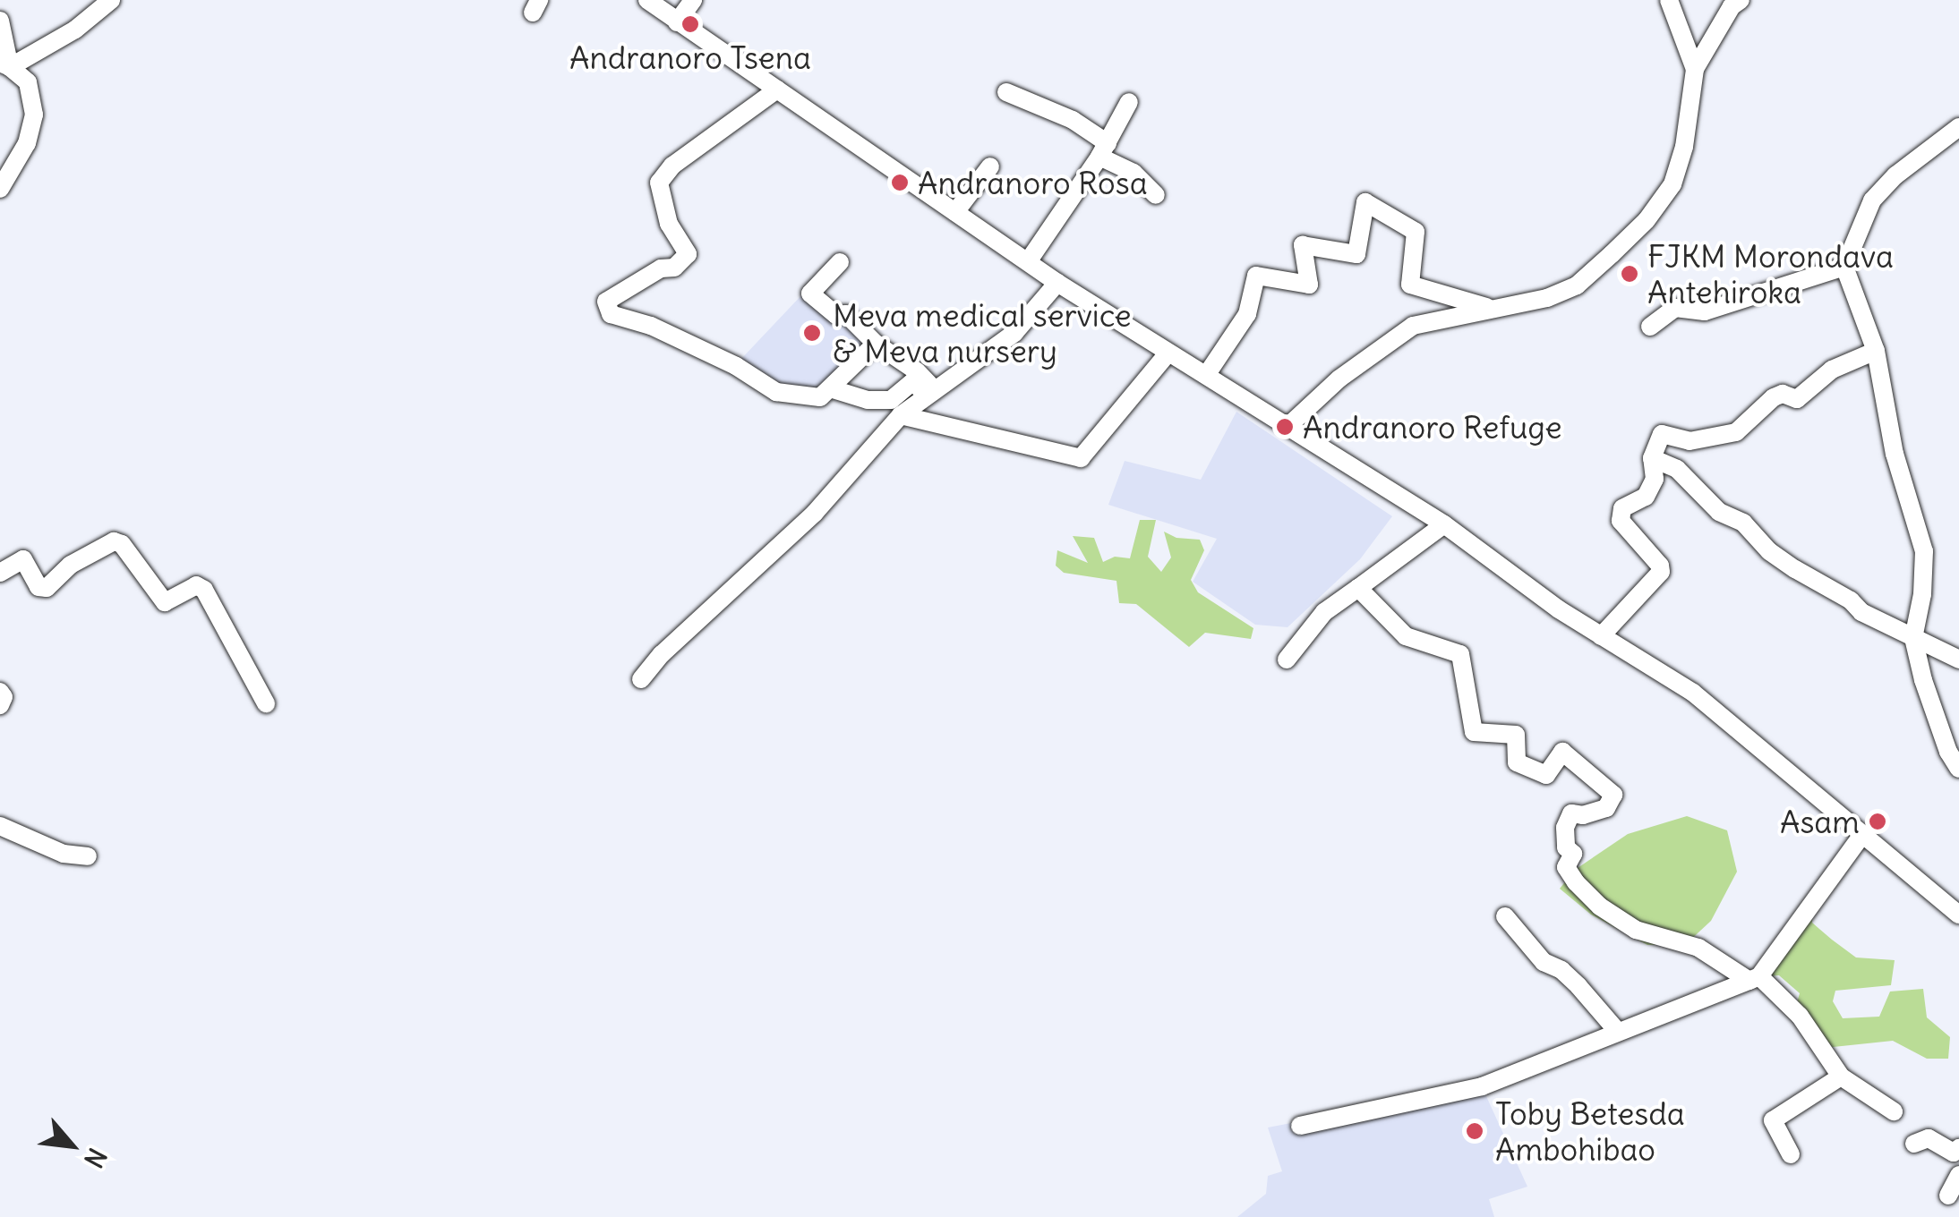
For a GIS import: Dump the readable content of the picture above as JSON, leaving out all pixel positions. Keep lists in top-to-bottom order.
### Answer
{
  "places": [
    "Andranoro Tsena",
    "Andranoro Rosa",
    "FJKM Morondava Antehiroka",
    "Meva medical service & Meva nursery",
    "Andranoro Refuge",
    "Asam",
    "Toby Betesda Ambohibao"
  ],
  "north": "bottom right"
}
